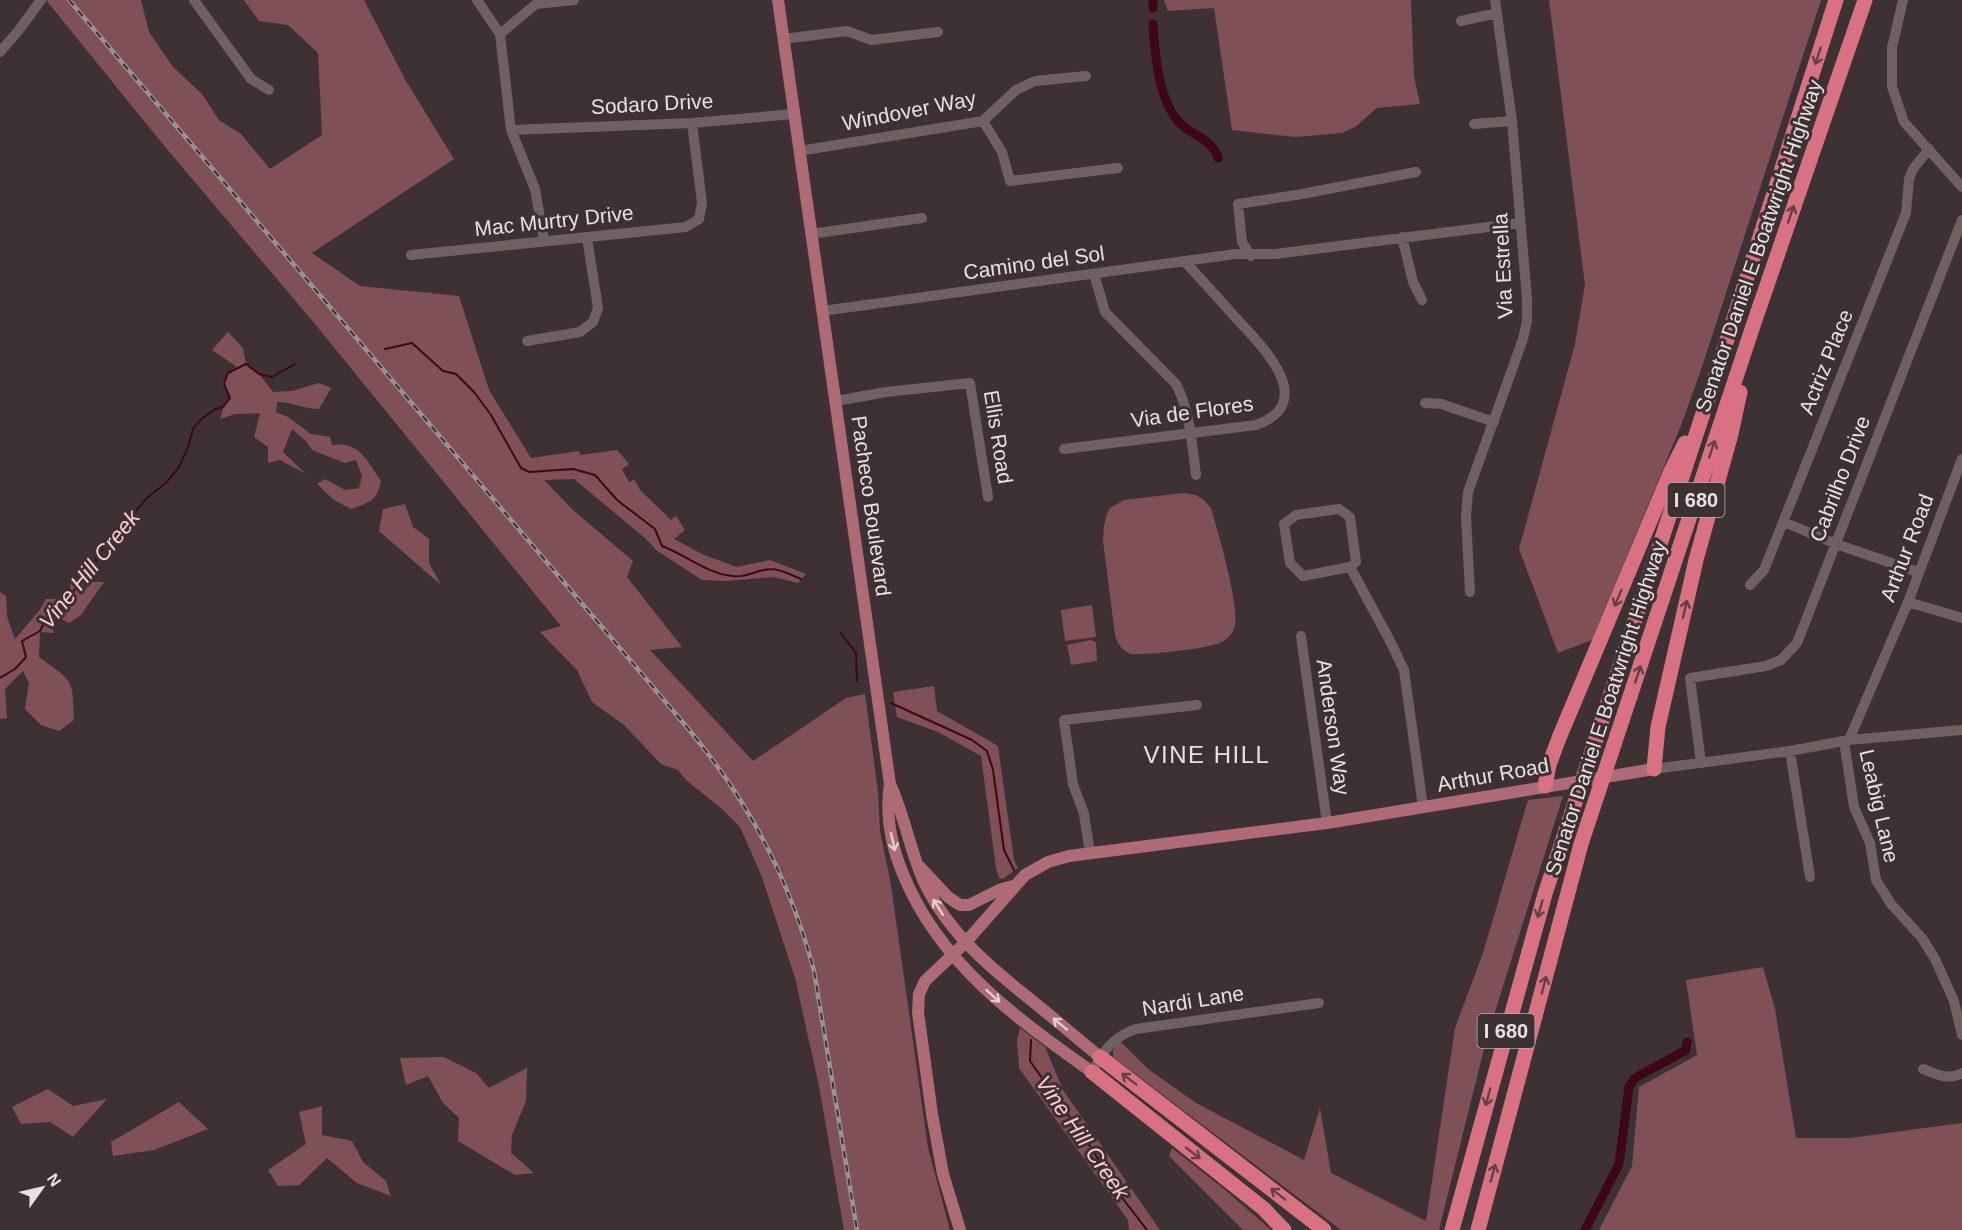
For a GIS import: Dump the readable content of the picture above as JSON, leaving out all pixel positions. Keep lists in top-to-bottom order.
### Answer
{
  "streets": {
    "highway": ["Senator Daniel E Boatwright Highway", "I 680"],
    "main road": ["Pacheco Boulevard", "Arthur Road"],
    "street": [
      "Sodaro Drive",
      "Windover Way",
      "Mac Murtry Drive",
      "Camino del Sol",
      "Via Estrella",
      "Actriz Place",
      "Via de Flores",
      "Ellis Road",
      "Cabrilho Drive",
      "Anderson Way",
      "Leabig Lane",
      "Nardi Lane"
    ]
  },
  "crossings": [
    ["Sodaro Drive", "Mac Murtry Drive"],
    ["Sodaro Drive", "Pacheco Boulevard"],
    ["Windover Way", "Pacheco Boulevard"],
    ["Camino del Sol", "Via Estrella"],
    ["Camino del Sol", "Via de Flores"],
    ["Camino del Sol", "Pacheco Boulevard"],
    ["Ellis Road", "Pacheco Boulevard"],
    ["Cabrilho Drive", "Arthur Road"],
    ["Pacheco Boulevard", "Arthur Road"],
    ["Pacheco Boulevard", "Nardi Lane"],
    ["Arthur Road", "Anderson Way"],
    ["Arthur Road", "Leabig Lane"]
  ],
  "districts": ["VINE HILL"],
  "water": ["Vine Hill Creek"],
  "north": "top right"
}
